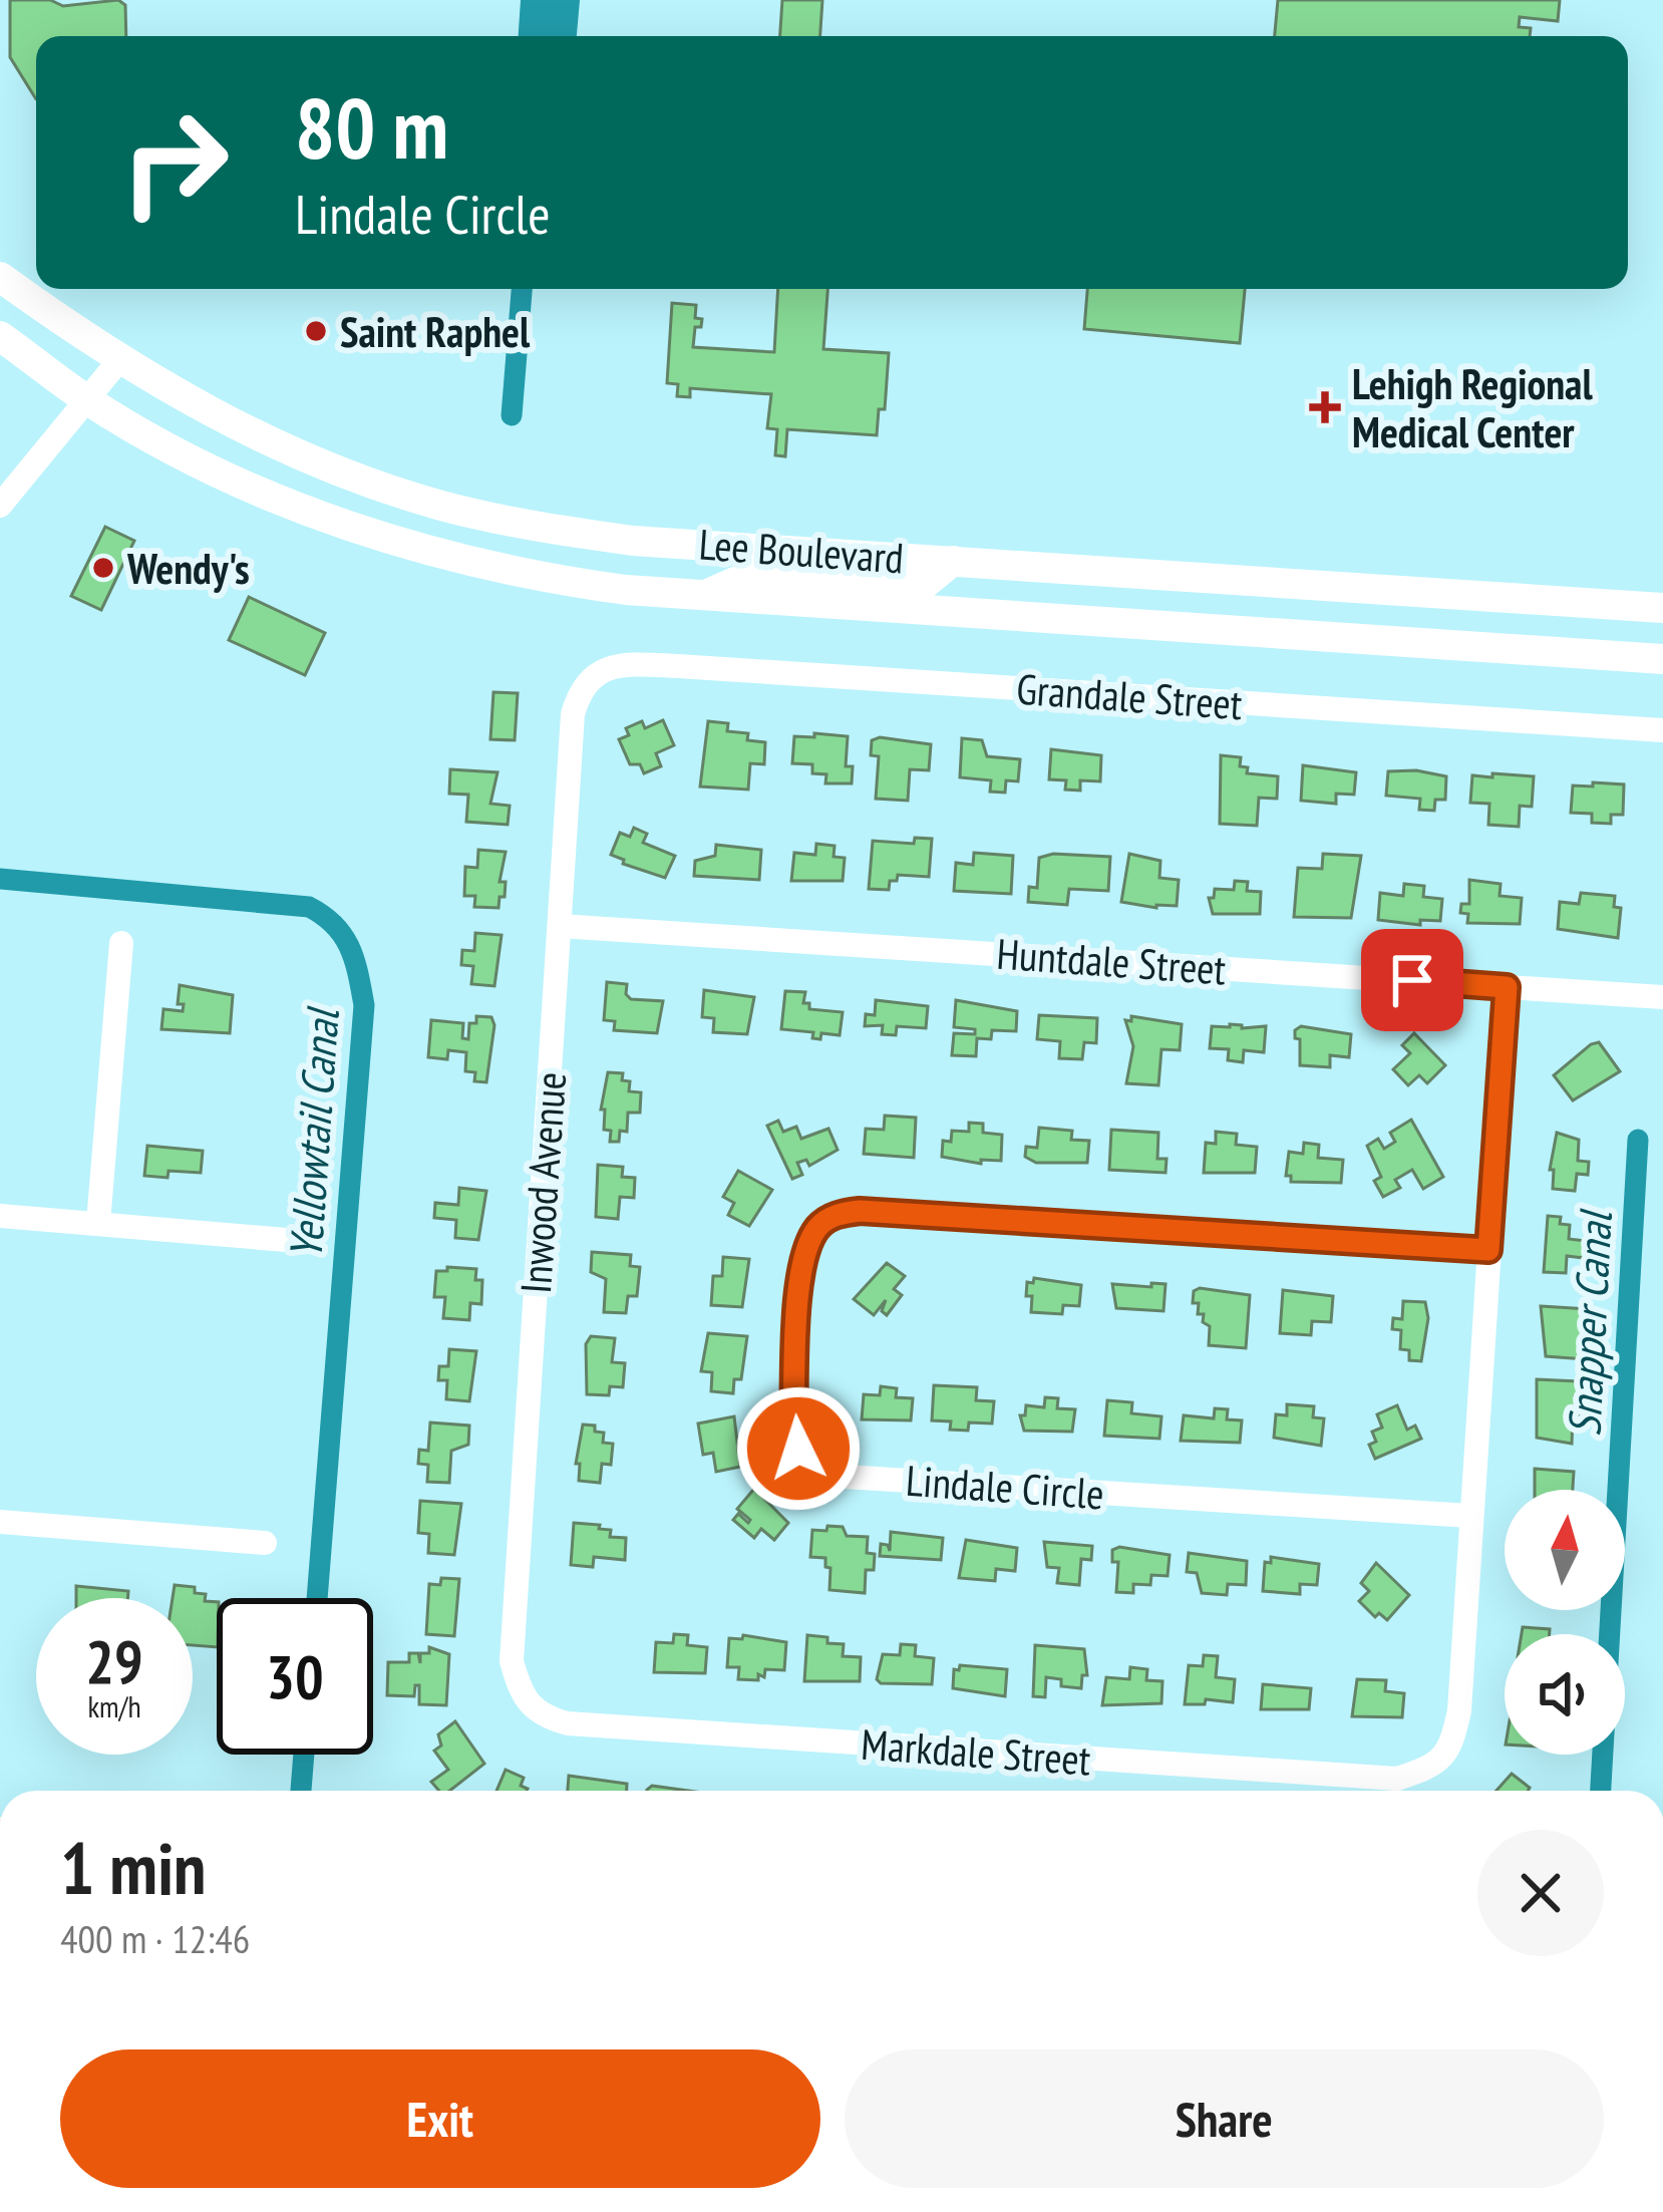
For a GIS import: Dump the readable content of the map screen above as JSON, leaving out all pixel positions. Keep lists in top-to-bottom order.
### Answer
{
  "streets": {
    "main road": ["Lee Boulevard"],
    "street": [
      "Grandale Street",
      "Huntdale Street",
      "Inwood Avenue",
      "Lindale Circle",
      "Markdale Street"
    ]
  },
  "crossings": [
    ["Grandale Street", "Inwood Avenue"],
    ["Huntdale Street", "Inwood Avenue"],
    ["Inwood Avenue", "Markdale Street"],
    ["Lindale Circle", "Markdale Street"]
  ],
  "water": ["Yellowtail Canal", "Snapper Canal"],
  "places": {
    "other": ["Saint Raphel", "Wendy's"],
    "health": ["Lehigh Regional Medical Center"]
  },
  "north": "top",
  "page": {
    "turn": ["80 m", "Lindale Circle"],
    "speed": "29 km/h",
    "limit": "30",
    "heading": ["1 min", "400 m · 12:46"],
    "buttons": ["Exit", "Share"]
  }
}
